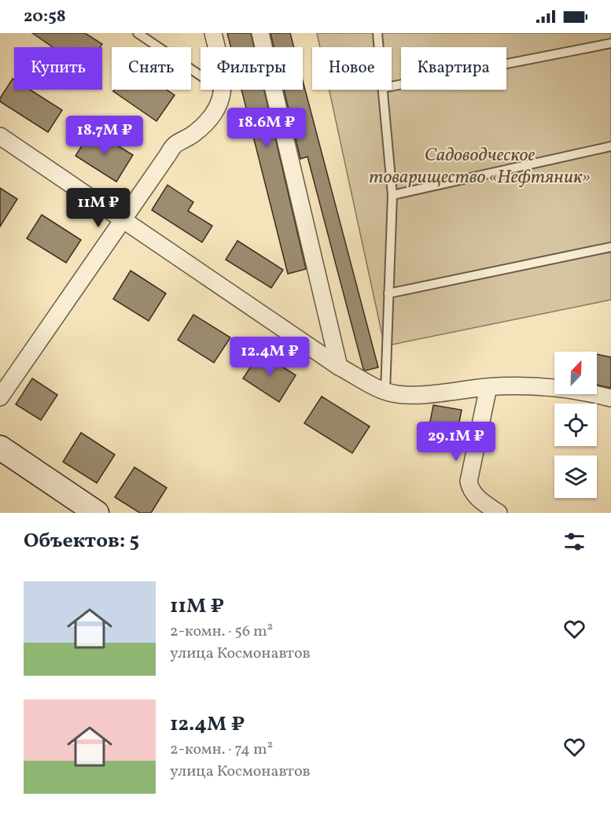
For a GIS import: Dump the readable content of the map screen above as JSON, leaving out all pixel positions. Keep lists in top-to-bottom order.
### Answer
{
  "parks": ["Садоводческое товарищество «Нефтяник»"],
  "north": "top right",
  "page": {
    "status": "20:58",
    "chip": [
      "Купить",
      "Снять",
      "Фильтры",
      "Новое",
      "Квартира"
    ],
    "price": [
      "18.6M ₽",
      "18.7M ₽",
      "11M ₽",
      "12.4M ₽",
      "29.1M ₽"
    ],
    "heading": "Объектов: 5",
    "list": [
      {
        "name": "11M ₽",
        "note": "2-комн. · 56 m² · улица Космонавтов"
      },
      {
        "name": "12.4M ₽",
        "note": "2-комн. · 74 m² · улица Космонавтов"
      }
    ]
  }
}
